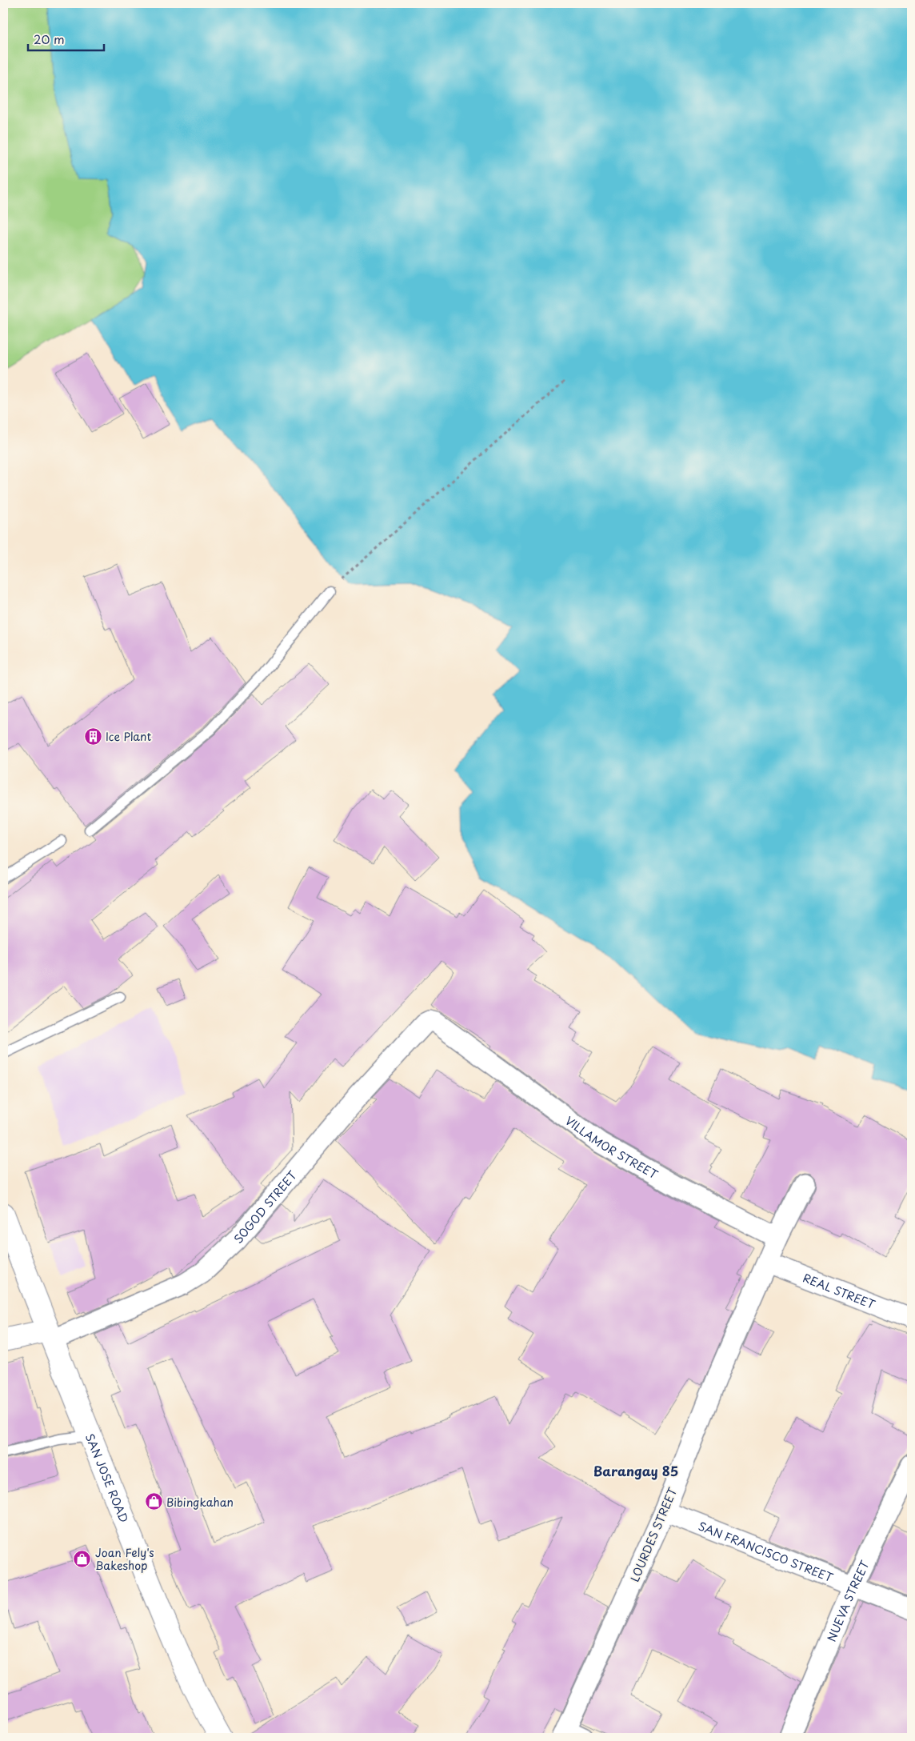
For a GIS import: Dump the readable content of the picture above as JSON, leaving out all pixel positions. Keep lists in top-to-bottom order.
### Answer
{
  "streets": {
    "main road": ["SAN JOSE ROAD"],
    "street": [
      "VILLAMOR STREET",
      "SOGOD STREET",
      "REAL STREET",
      "LOURDES STREET",
      "SAN FRANCISCO STREET",
      "NUEVA STREET"
    ]
  },
  "crossings": [
    ["VILLAMOR STREET", "SOGOD STREET"],
    ["SOGOD STREET", "SAN JOSE ROAD"],
    ["REAL STREET", "LOURDES STREET"],
    ["LOURDES STREET", "SAN FRANCISCO STREET"],
    ["SAN FRANCISCO STREET", "NUEVA STREET"]
  ],
  "districts": ["Barangay 85"],
  "places": {
    "building": ["Ice Plant"],
    "shop": ["Bibingkahan", "Joan Fely's Bakeshop"]
  },
  "scale_bar": "20 m"
}
